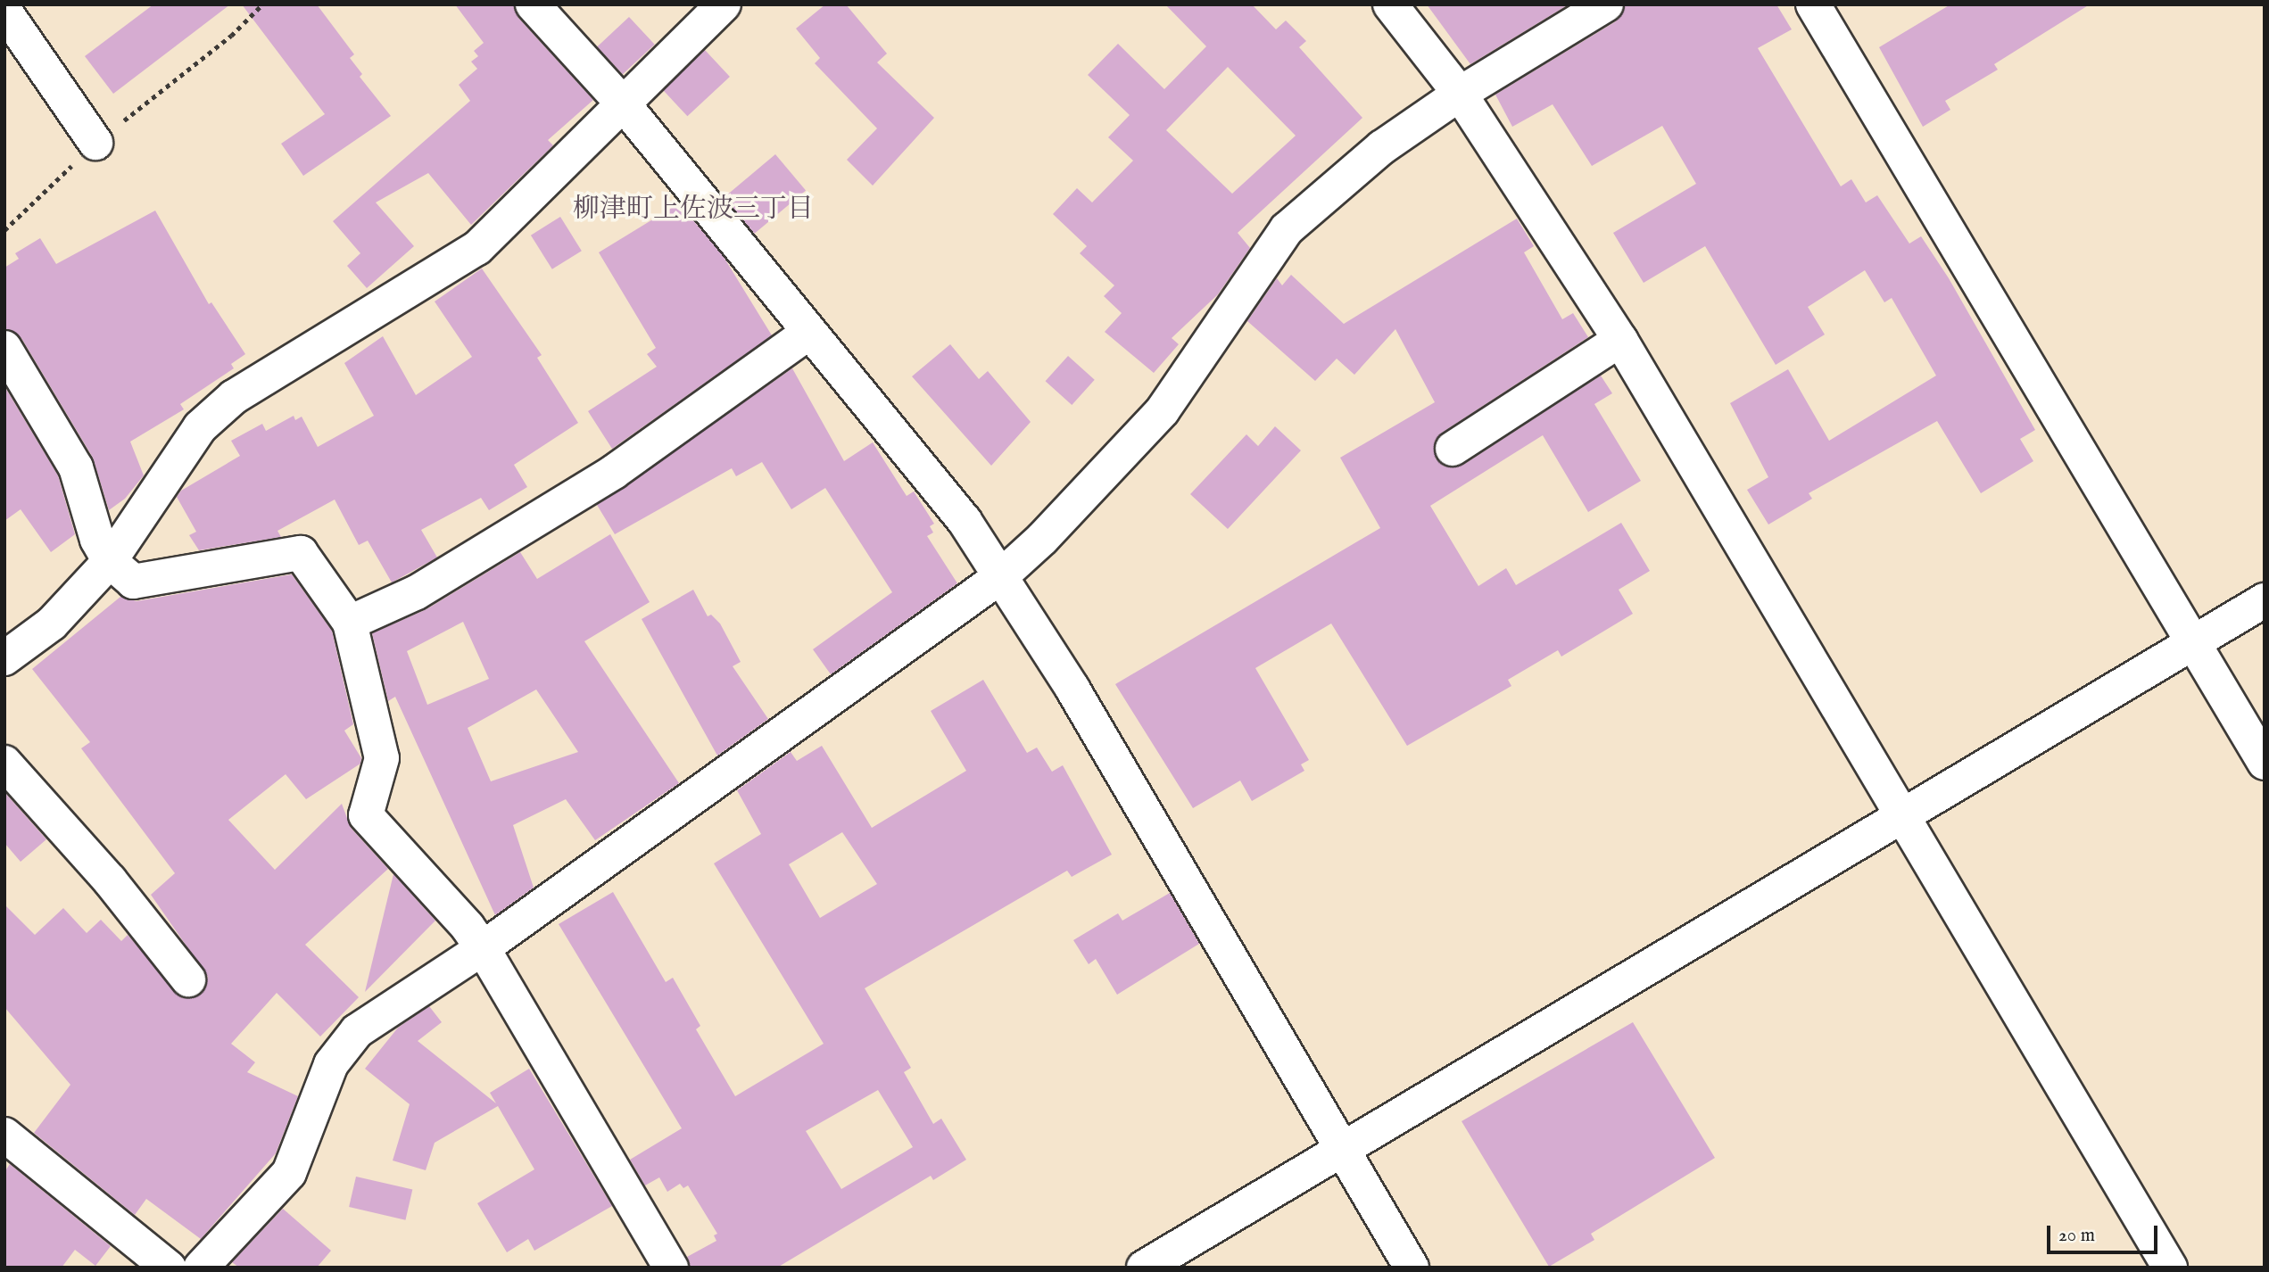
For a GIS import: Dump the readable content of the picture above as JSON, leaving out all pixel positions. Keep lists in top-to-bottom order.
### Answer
{
  "districts": ["柳津町上佐波三丁目"],
  "scale_bar": "20 m"
}
